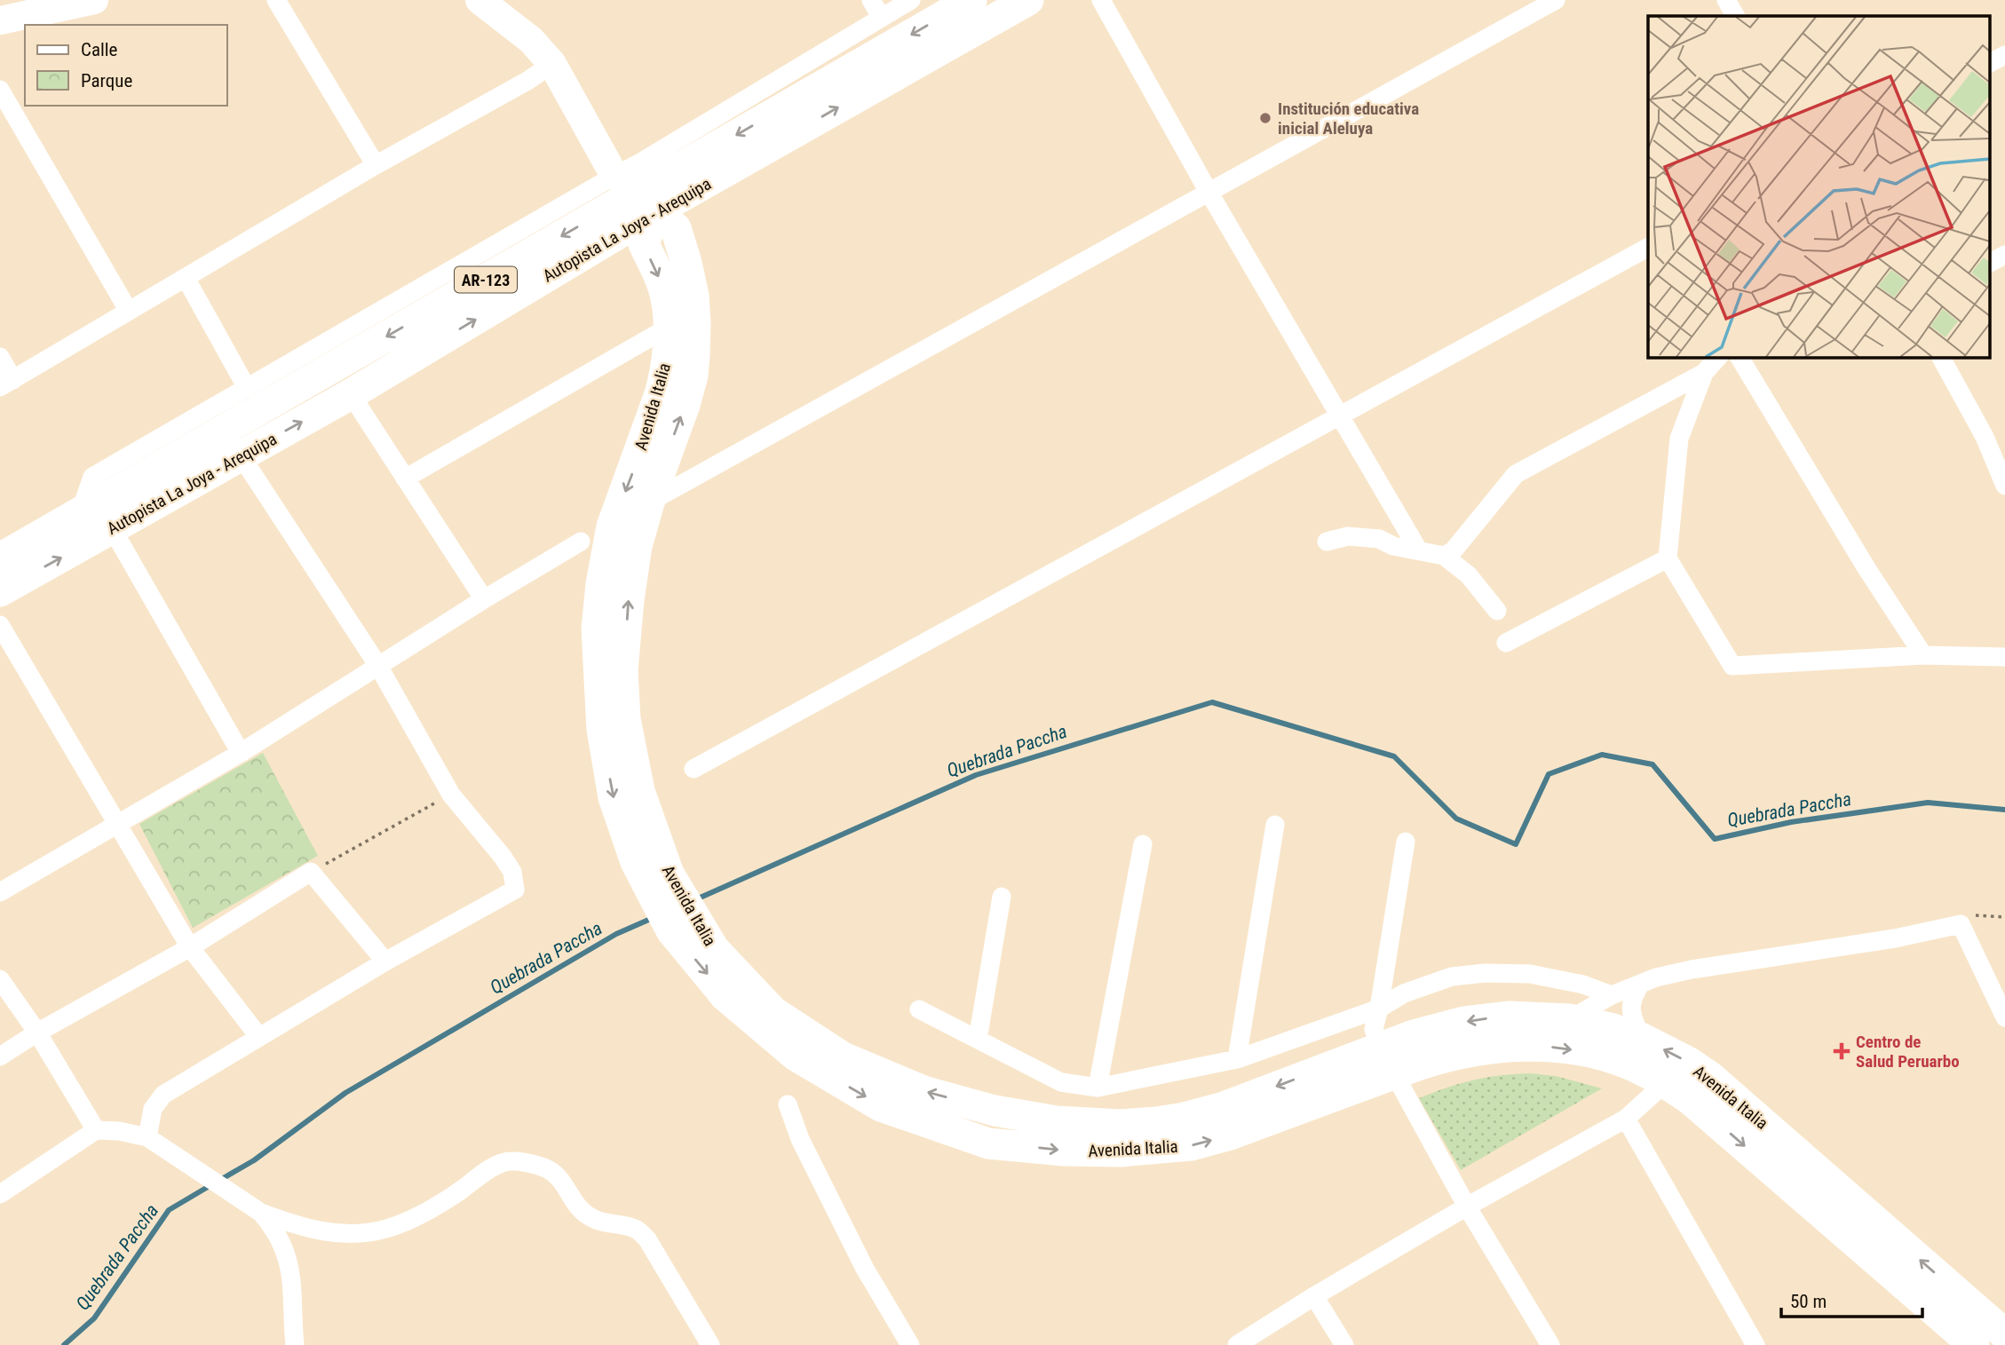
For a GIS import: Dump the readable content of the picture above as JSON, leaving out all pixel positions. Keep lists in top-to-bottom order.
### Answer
{
  "streets": {
    "main road": ["Autopista La Joya - Arequipa", "AR-123", "Avenida Italia"]
  },
  "crossings": [
    ["Autopista La Joya - Arequipa", "Avenida Italia"]
  ],
  "water": ["Quebrada Paccha"],
  "places": {
    "other": ["Institución educativa inicial Aleluya"],
    "health": ["Centro de Salud Peruarbo"]
  },
  "legend": ["Calle", "Parque"],
  "scale_bar": "50 m"
}
